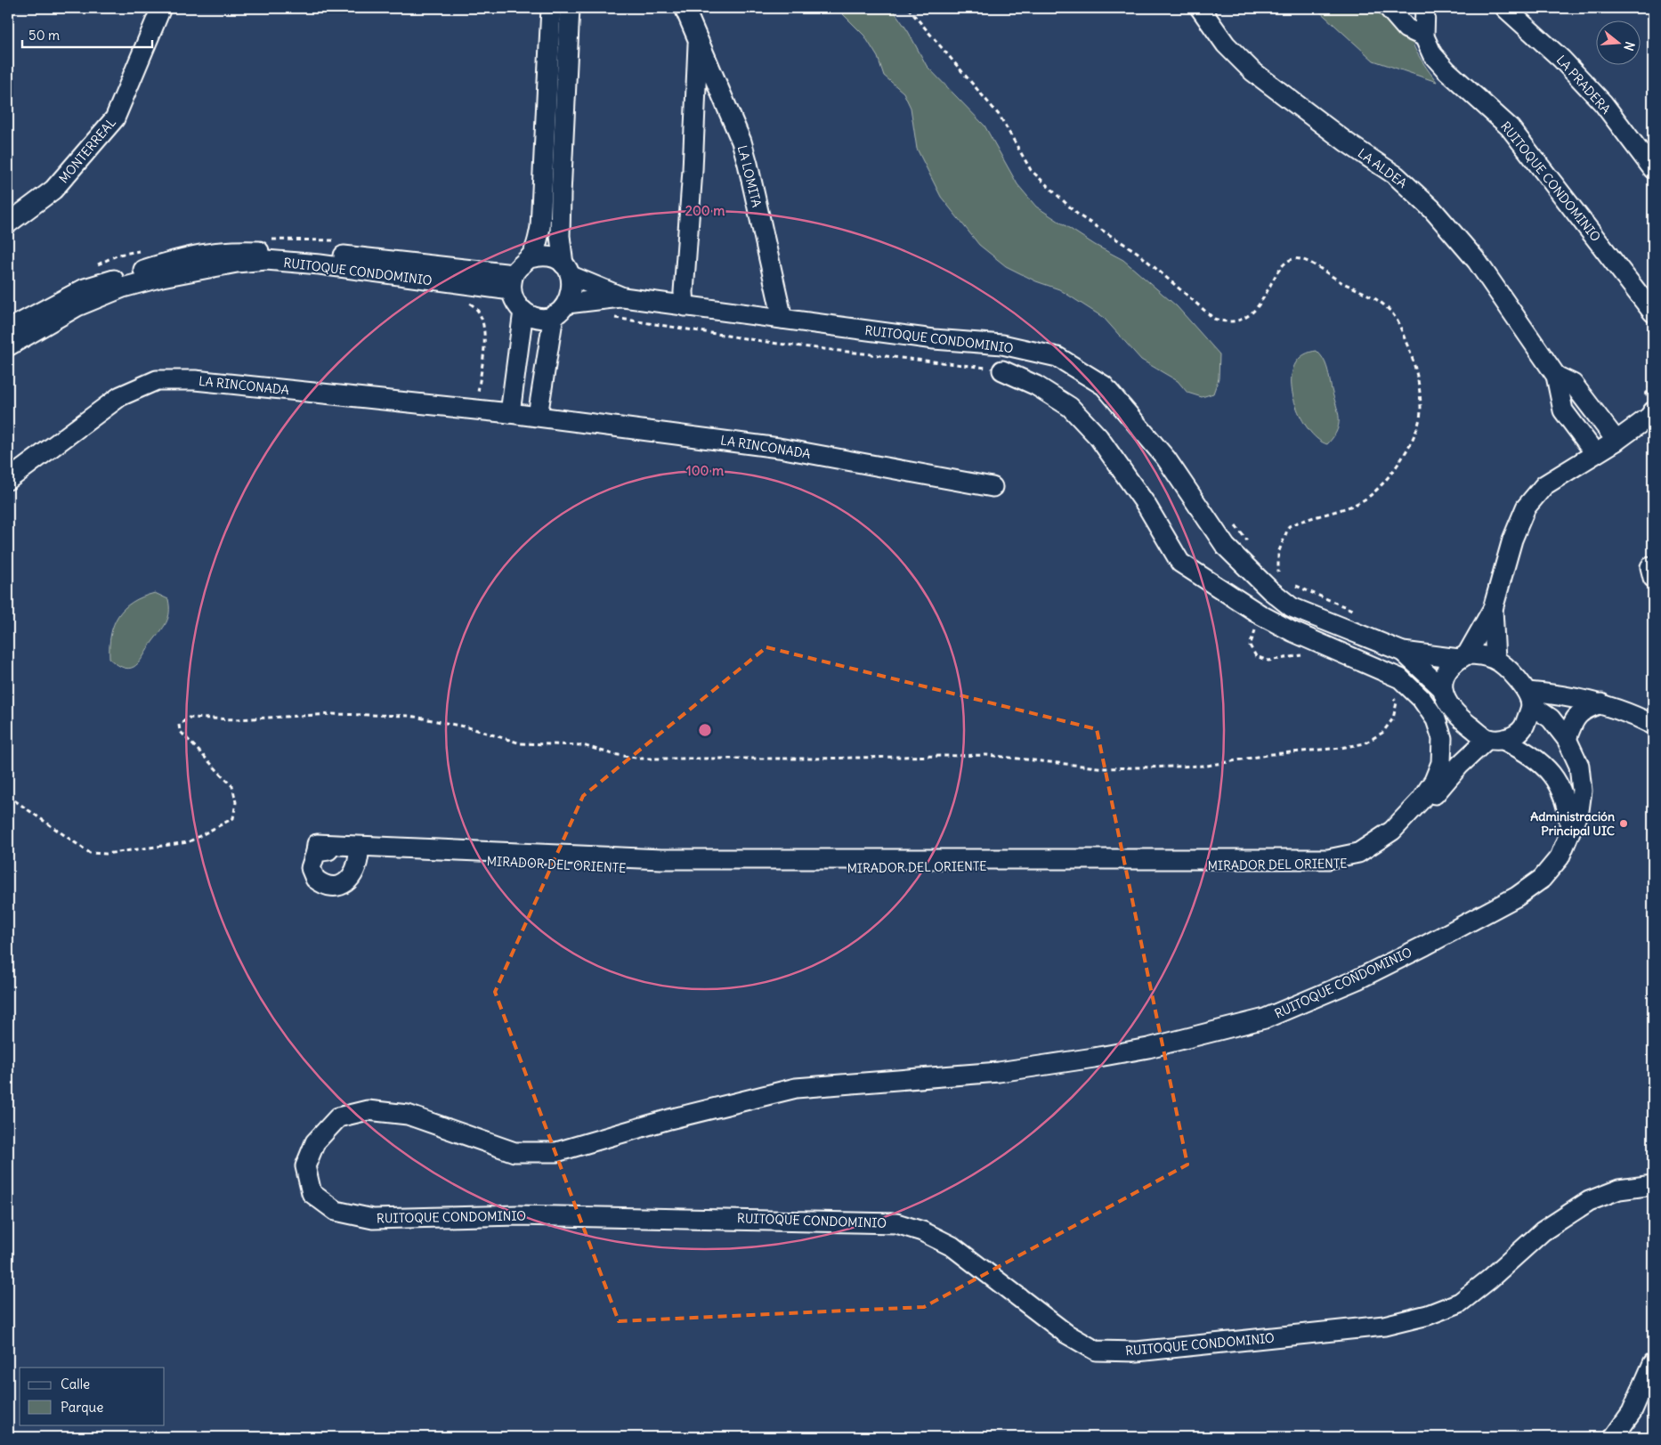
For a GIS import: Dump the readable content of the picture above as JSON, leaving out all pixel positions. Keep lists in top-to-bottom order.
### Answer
{
  "streets": {
    "street": [
      "LA PRADERA",
      "MONTERREAL",
      "LA ALDEA",
      "LA LOMITA",
      "RUITOQUE CONDOMINIO",
      "LA RINCONADA",
      "MIRADOR DEL ORIENTE"
    ]
  },
  "crossings": [
    ["LA LOMITA", "RUITOQUE CONDOMINIO"],
    ["RUITOQUE CONDOMINIO", "MIRADOR DEL ORIENTE"]
  ],
  "places": ["Administración Principal UIC"],
  "legend": ["Calle", "Parque"],
  "scale_bar": "50 m",
  "north": "right",
  "rings": ["200 m", "100 m"]
}
